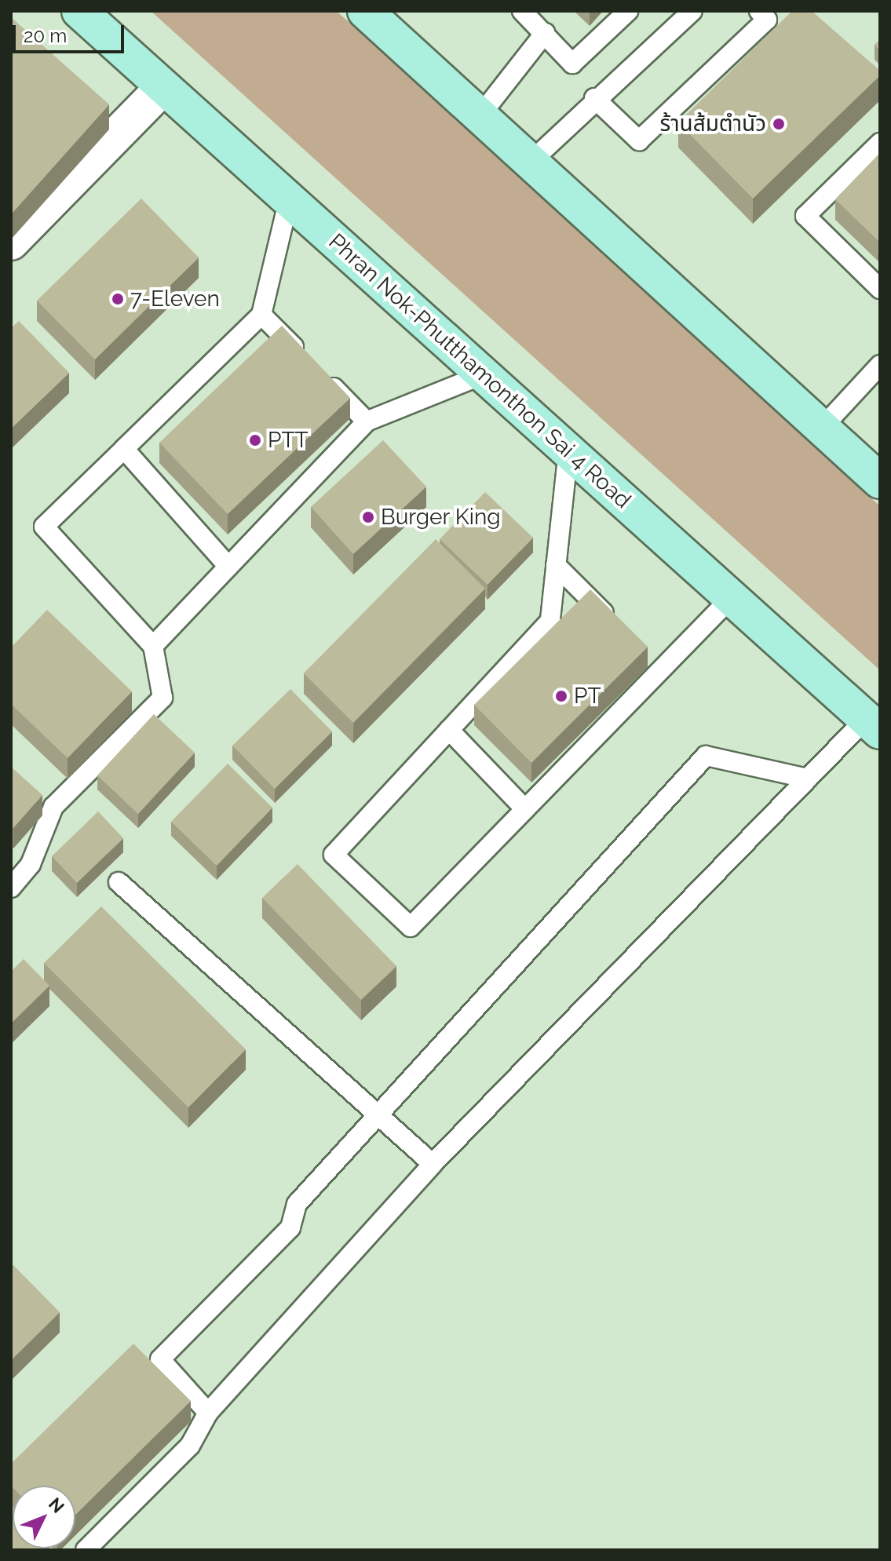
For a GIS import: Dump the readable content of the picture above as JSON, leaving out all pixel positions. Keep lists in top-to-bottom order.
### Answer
{
  "streets": {
    "main road": ["Phran Nok-Phutthamonthon Sai 4 Road"]
  },
  "places": [
    "ร้านส้มตำนัว",
    "7-Eleven",
    "PTT",
    "Burger King",
    "PT"
  ],
  "scale_bar": "20 m",
  "north": "top right"
}
